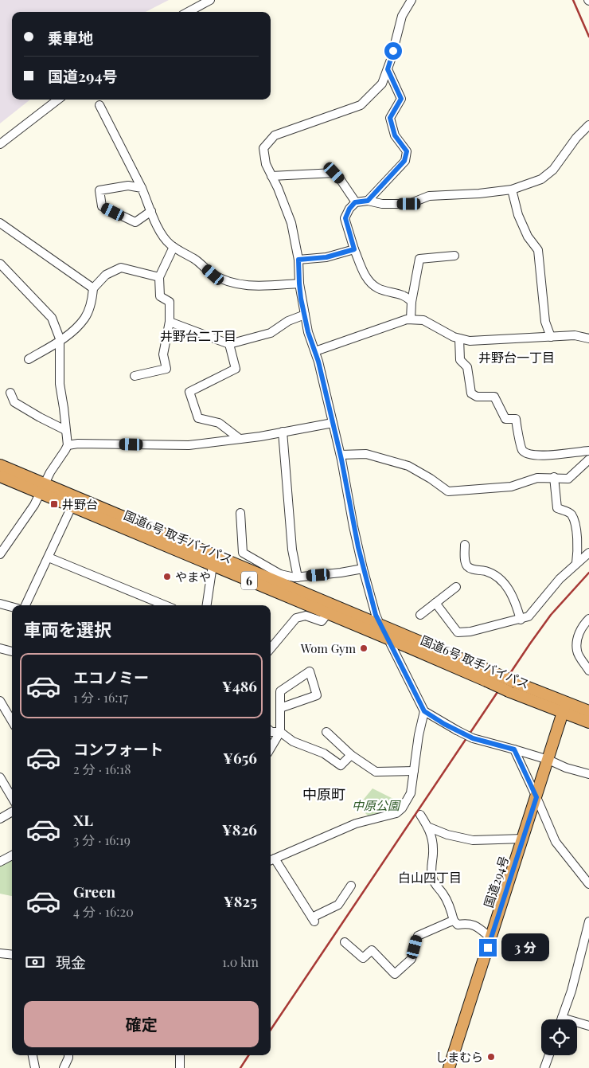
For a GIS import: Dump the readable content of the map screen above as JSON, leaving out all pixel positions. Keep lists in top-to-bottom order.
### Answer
{
  "streets": {
    "highway": ["国道6号 取手バイパス", "6", "国道294号"]
  },
  "crossings": [
    ["国道6号 取手バイパス", "国道294号"]
  ],
  "districts": [
    "井野台二丁目",
    "井野台一丁目",
    "中原町",
    "白山四丁目"
  ],
  "parks": ["中原公園"],
  "places": {
    "transit": ["井野台"],
    "other": ["やまや", "Wom Gym", "しまむら"]
  },
  "page": {
    "banner": ["乗車地", "国道294号"],
    "heading": "車両を選択",
    "list": [
      {
        "name": "エコノミー",
        "note": "1 分 · 16:17",
        "value": "¥486"
      },
      {
        "name": "コンフォート",
        "note": "2 分 · 16:18",
        "value": "¥656"
      },
      {
        "name": "XL",
        "note": "3 分 · 16:19",
        "value": "¥826"
      },
      {
        "name": "Green",
        "note": "4 分 · 16:20",
        "value": "¥825"
      }
    ],
    "bubble": "3 分",
    "pay": ["現金", "1.0 km"],
    "buttons": "確定"
  }
}
